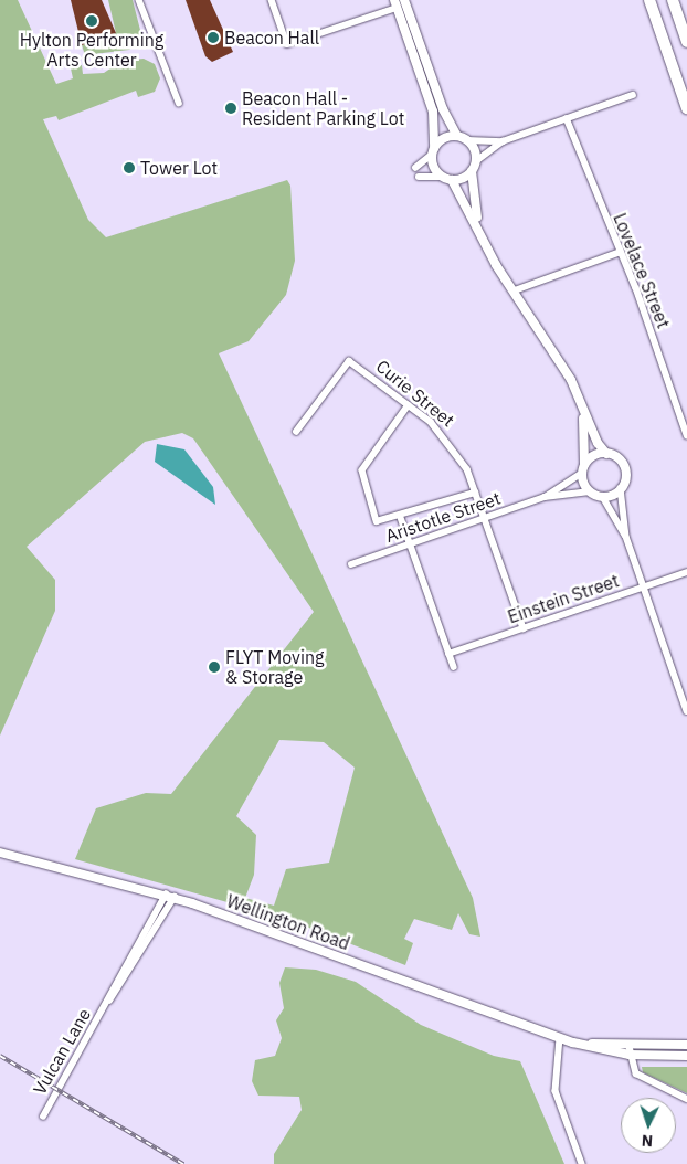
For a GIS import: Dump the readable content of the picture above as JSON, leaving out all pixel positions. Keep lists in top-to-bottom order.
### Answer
{
  "streets": {
    "street": [
      "Lovelace Street",
      "Curie Street",
      "Aristotle Street",
      "Einstein Street",
      "Wellington Road",
      "Vulcan Lane"
    ]
  },
  "crossings": [
    ["Curie Street", "Aristotle Street"],
    ["Curie Street", "Einstein Street"],
    ["Wellington Road", "Vulcan Lane"]
  ],
  "places": [
    "Hylton Performing Arts Center",
    "Beacon Hall",
    "Beacon Hall - Resident Parking Lot",
    "Tower Lot",
    "FLYT Moving & Storage"
  ],
  "north": "bottom"
}
